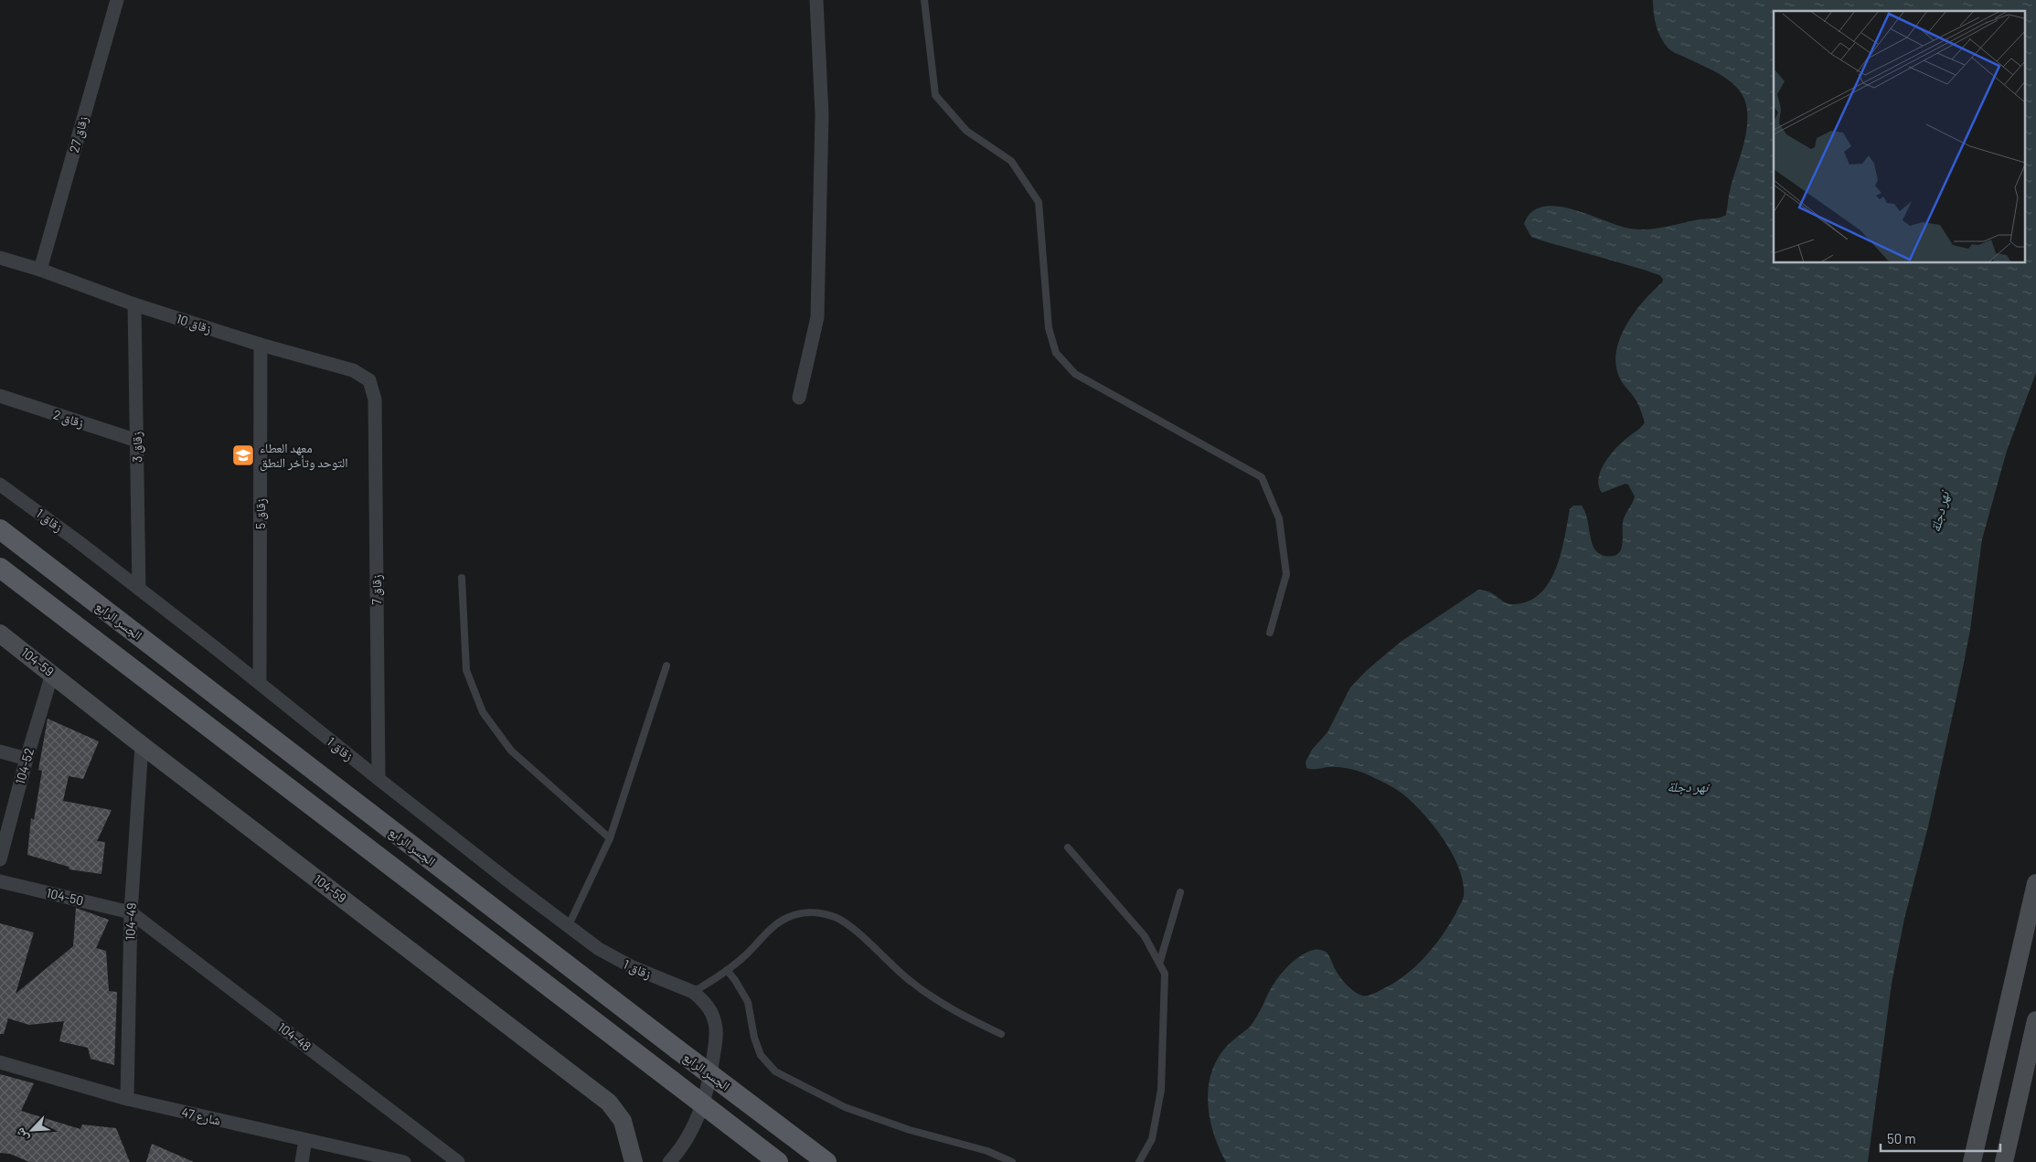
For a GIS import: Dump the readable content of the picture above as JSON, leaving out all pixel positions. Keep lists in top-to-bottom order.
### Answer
{
  "streets": {
    "main road": ["الجسر الرابع"],
    "street": [
      "زقاق 27",
      "زقاق 10",
      "زقاق 2",
      "زقاق 3",
      "زقاق 5",
      "زقاق 1",
      "زقاق 7",
      "104-59",
      "104-52",
      "104-50",
      "104-49",
      "104-48",
      "شارع 47"
    ]
  },
  "crossings": [
    ["زقاق 27", "زقاق 10"],
    ["زقاق 10", "زقاق 3"],
    ["زقاق 10", "زقاق 5"],
    ["زقاق 10", "زقاق 7"],
    ["زقاق 2", "زقاق 3"],
    ["زقاق 3", "زقاق 1"],
    ["زقاق 5", "زقاق 1"],
    ["زقاق 1", "زقاق 7"],
    ["104-59", "104-52"],
    ["104-59", "104-49"],
    ["104-50", "104-49"],
    ["104-50", "104-48"],
    ["104-49", "104-48"],
    ["104-49", "شارع 47"]
  ],
  "water": ["نهر دجلة"],
  "places": {
    "school or university": ["معهد العطاء التوحد وتأخر النطق"]
  },
  "scale_bar": "50 m",
  "north": "bottom left"
}
